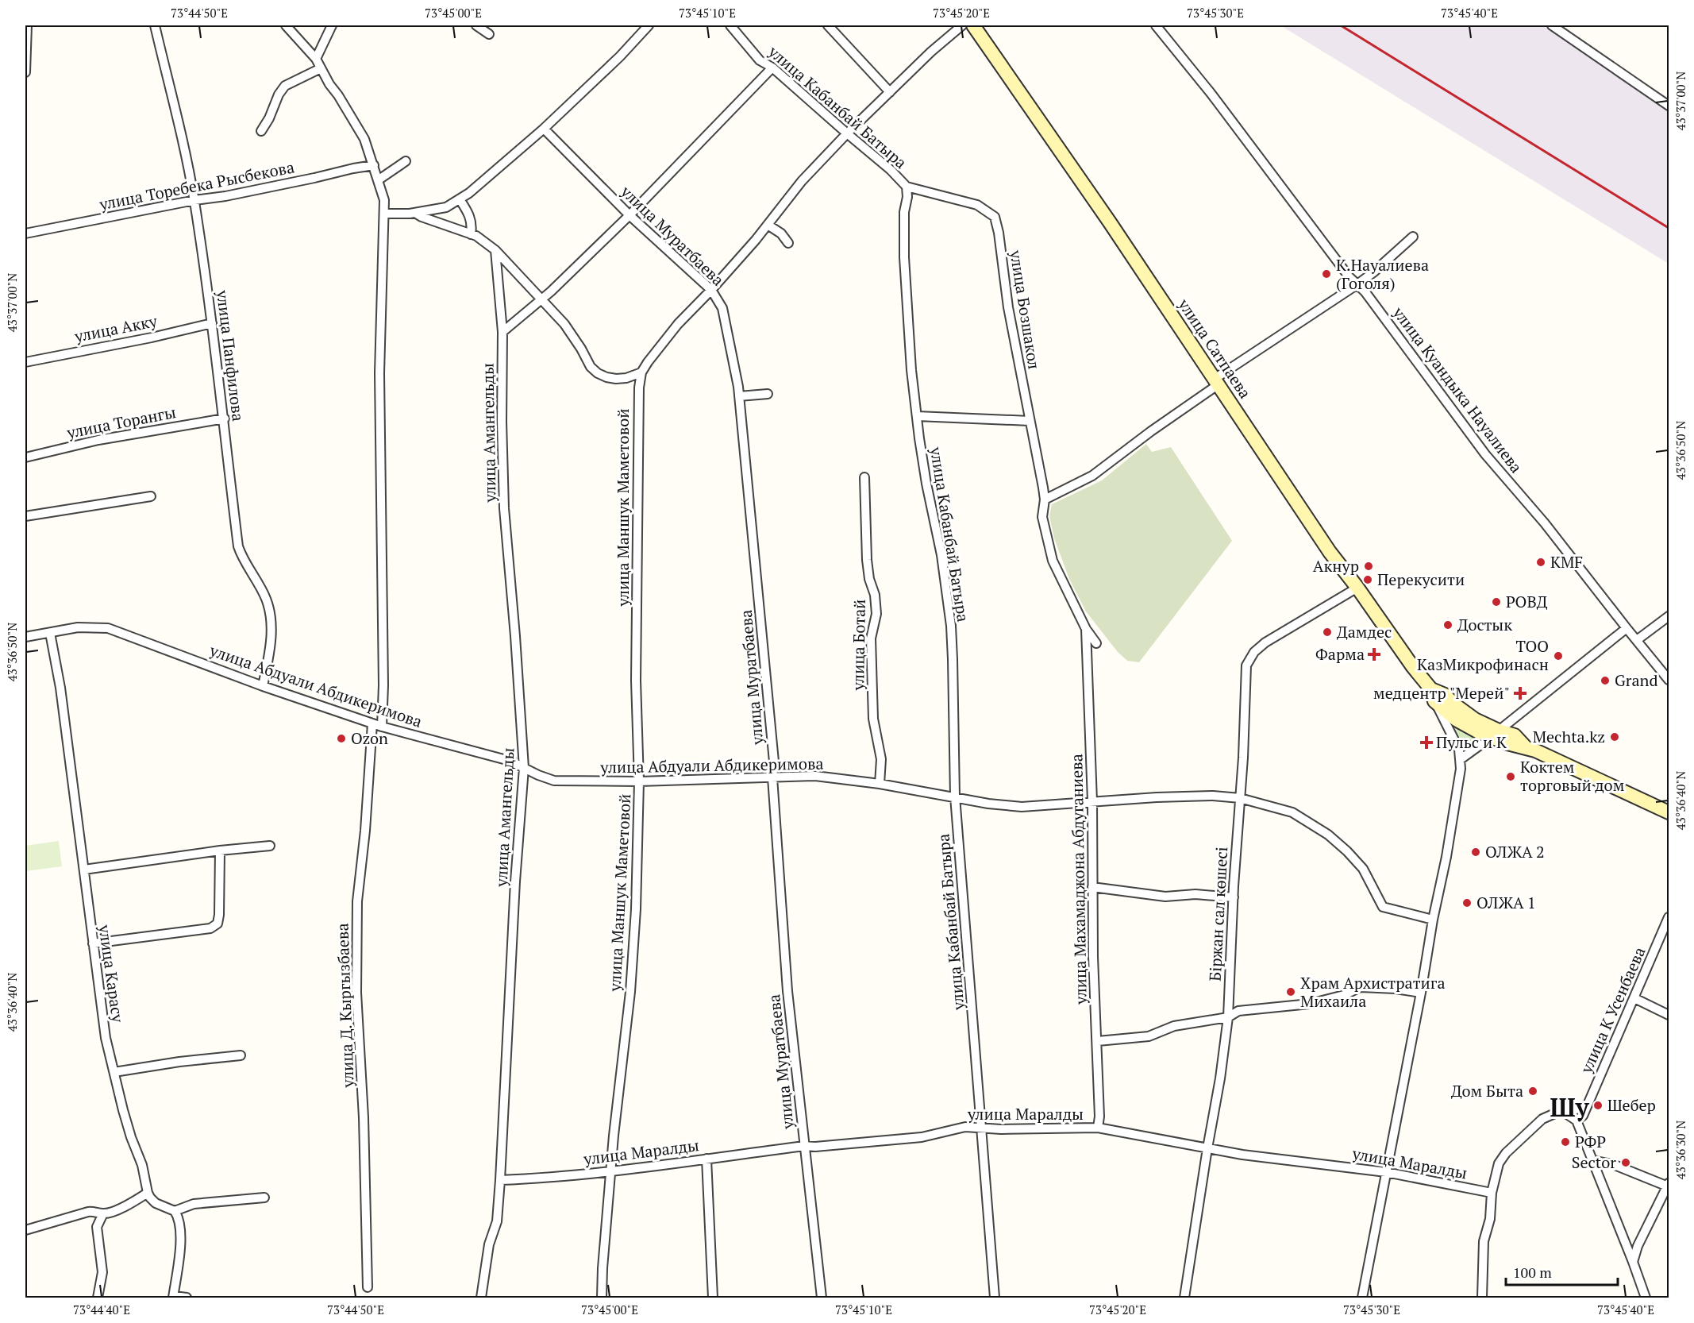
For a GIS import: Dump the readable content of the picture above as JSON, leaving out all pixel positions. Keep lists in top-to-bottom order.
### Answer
{
  "streets": {
    "street": [
      "улица Кабанбай Батыра",
      "улица Торебека Рысбекова",
      "улица Муратбаева",
      "улица Бозшакол",
      "улица Акку",
      "улица Сатпаева",
      "улица Панфилова",
      "улица Куандыка Науалиева",
      "улица Торангы",
      "улица Амангельды",
      "улица Маншук Маметовой",
      "улица Ботай",
      "улица Абдуали Абдикеримова",
      "улица Махамаджона Абдуганиева",
      "Біржан сал көшесі",
      "улица Карасу",
      "улица Д. Кыргызбаева",
      "улица К Усенбаева",
      "улица Маралды"
    ]
  },
  "crossings": [
    ["улица Кабанбай Батыра", "улица Бозшакол"],
    ["улица Кабанбай Батыра", "улица Абдуали Абдикеримова"],
    ["улица Кабанбай Батыра", "улица Маралды"],
    ["улица Торебека Рысбекова", "улица Панфилова"],
    ["улица Муратбаева", "улица Абдуали Абдикеримова"],
    ["улица Муратбаева", "улица Маралды"],
    ["улица Бозшакол", "улица Махамаджона Абдуганиева"],
    ["улица Акку", "улица Панфилова"],
    ["улица Сатпаева", "Біржан сал көшесі"],
    ["улица Панфилова", "улица Торангы"],
    ["улица Панфилова", "улица Абдуали Абдикеримова"],
    ["улица Амангельды", "улица Абдуали Абдикеримова"],
    ["улица Амангельды", "улица Маралды"],
    ["улица Маншук Маметовой", "улица Абдуали Абдикеримова"],
    ["улица Маншук Маметовой", "улица Маралды"],
    ["улица Ботай", "улица Абдуали Абдикеримова"],
    ["улица Абдуали Абдикеримова", "улица Махамаджона Абдуганиева"],
    ["улица Абдуали Абдикеримова", "Біржан сал көшесі"],
    ["улица Абдуали Абдикеримова", "улица Карасу"],
    ["улица Абдуали Абдикеримова", "улица Д. Кыргызбаева"],
    ["улица Махамаджона Абдуганиева", "улица Маралды"],
    ["Біржан сал көшесі", "улица Маралды"]
  ],
  "districts": ["Шу"],
  "places": {
    "other": [
      "К.Науалиева (Гоголя)",
      "KMF",
      "Акнур",
      "Перекусити",
      "РОВД",
      "Достык",
      "Дамдес",
      "ТОО КазМикрофинасн",
      "Grand",
      "Mechta.kz",
      "Ozon",
      "Коктем торговый дом",
      "ОЛЖА 2",
      "ОЛЖА 1",
      "Храм Архистратига Михаила",
      "Дом Быта",
      "Шебер",
      "РФР",
      "Sector"
    ],
    "health": ["Фарма", "медцентр \"Мерей\"", "Пульс и К"]
  },
  "scale_bar": "100 m",
  "coordinates": [
    "73°44'50\"E",
    "73°45'00\"E",
    "73°45'10\"E",
    "73°45'20\"E",
    "73°45'30\"E",
    "73°45'40\"E",
    "43°37'00\"N",
    "43°36'50\"N",
    "43°36'40\"N",
    "43°36'30\"N",
    "73°44'40\"E"
  ]
}
